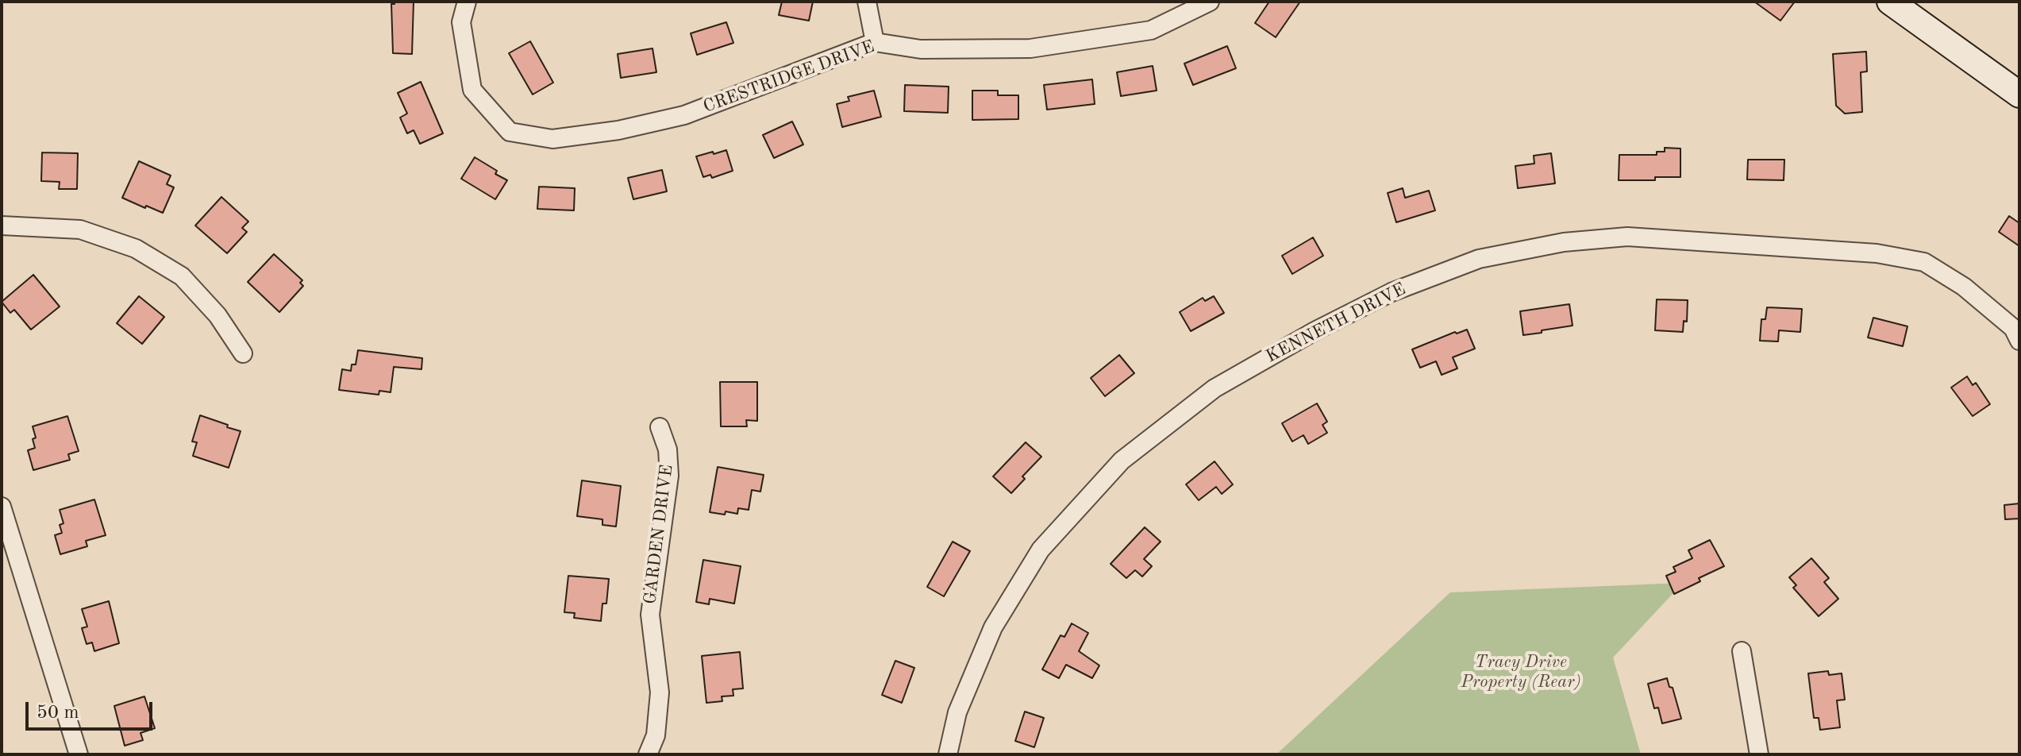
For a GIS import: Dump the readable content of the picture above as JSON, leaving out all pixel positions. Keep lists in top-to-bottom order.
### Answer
{
  "streets": {
    "street": ["CRESTRIDGE DRIVE", "KENNETH DRIVE", "GARDEN DRIVE"]
  },
  "parks": ["Tracy Drive Property (Rear)"],
  "scale_bar": "50 m"
}
